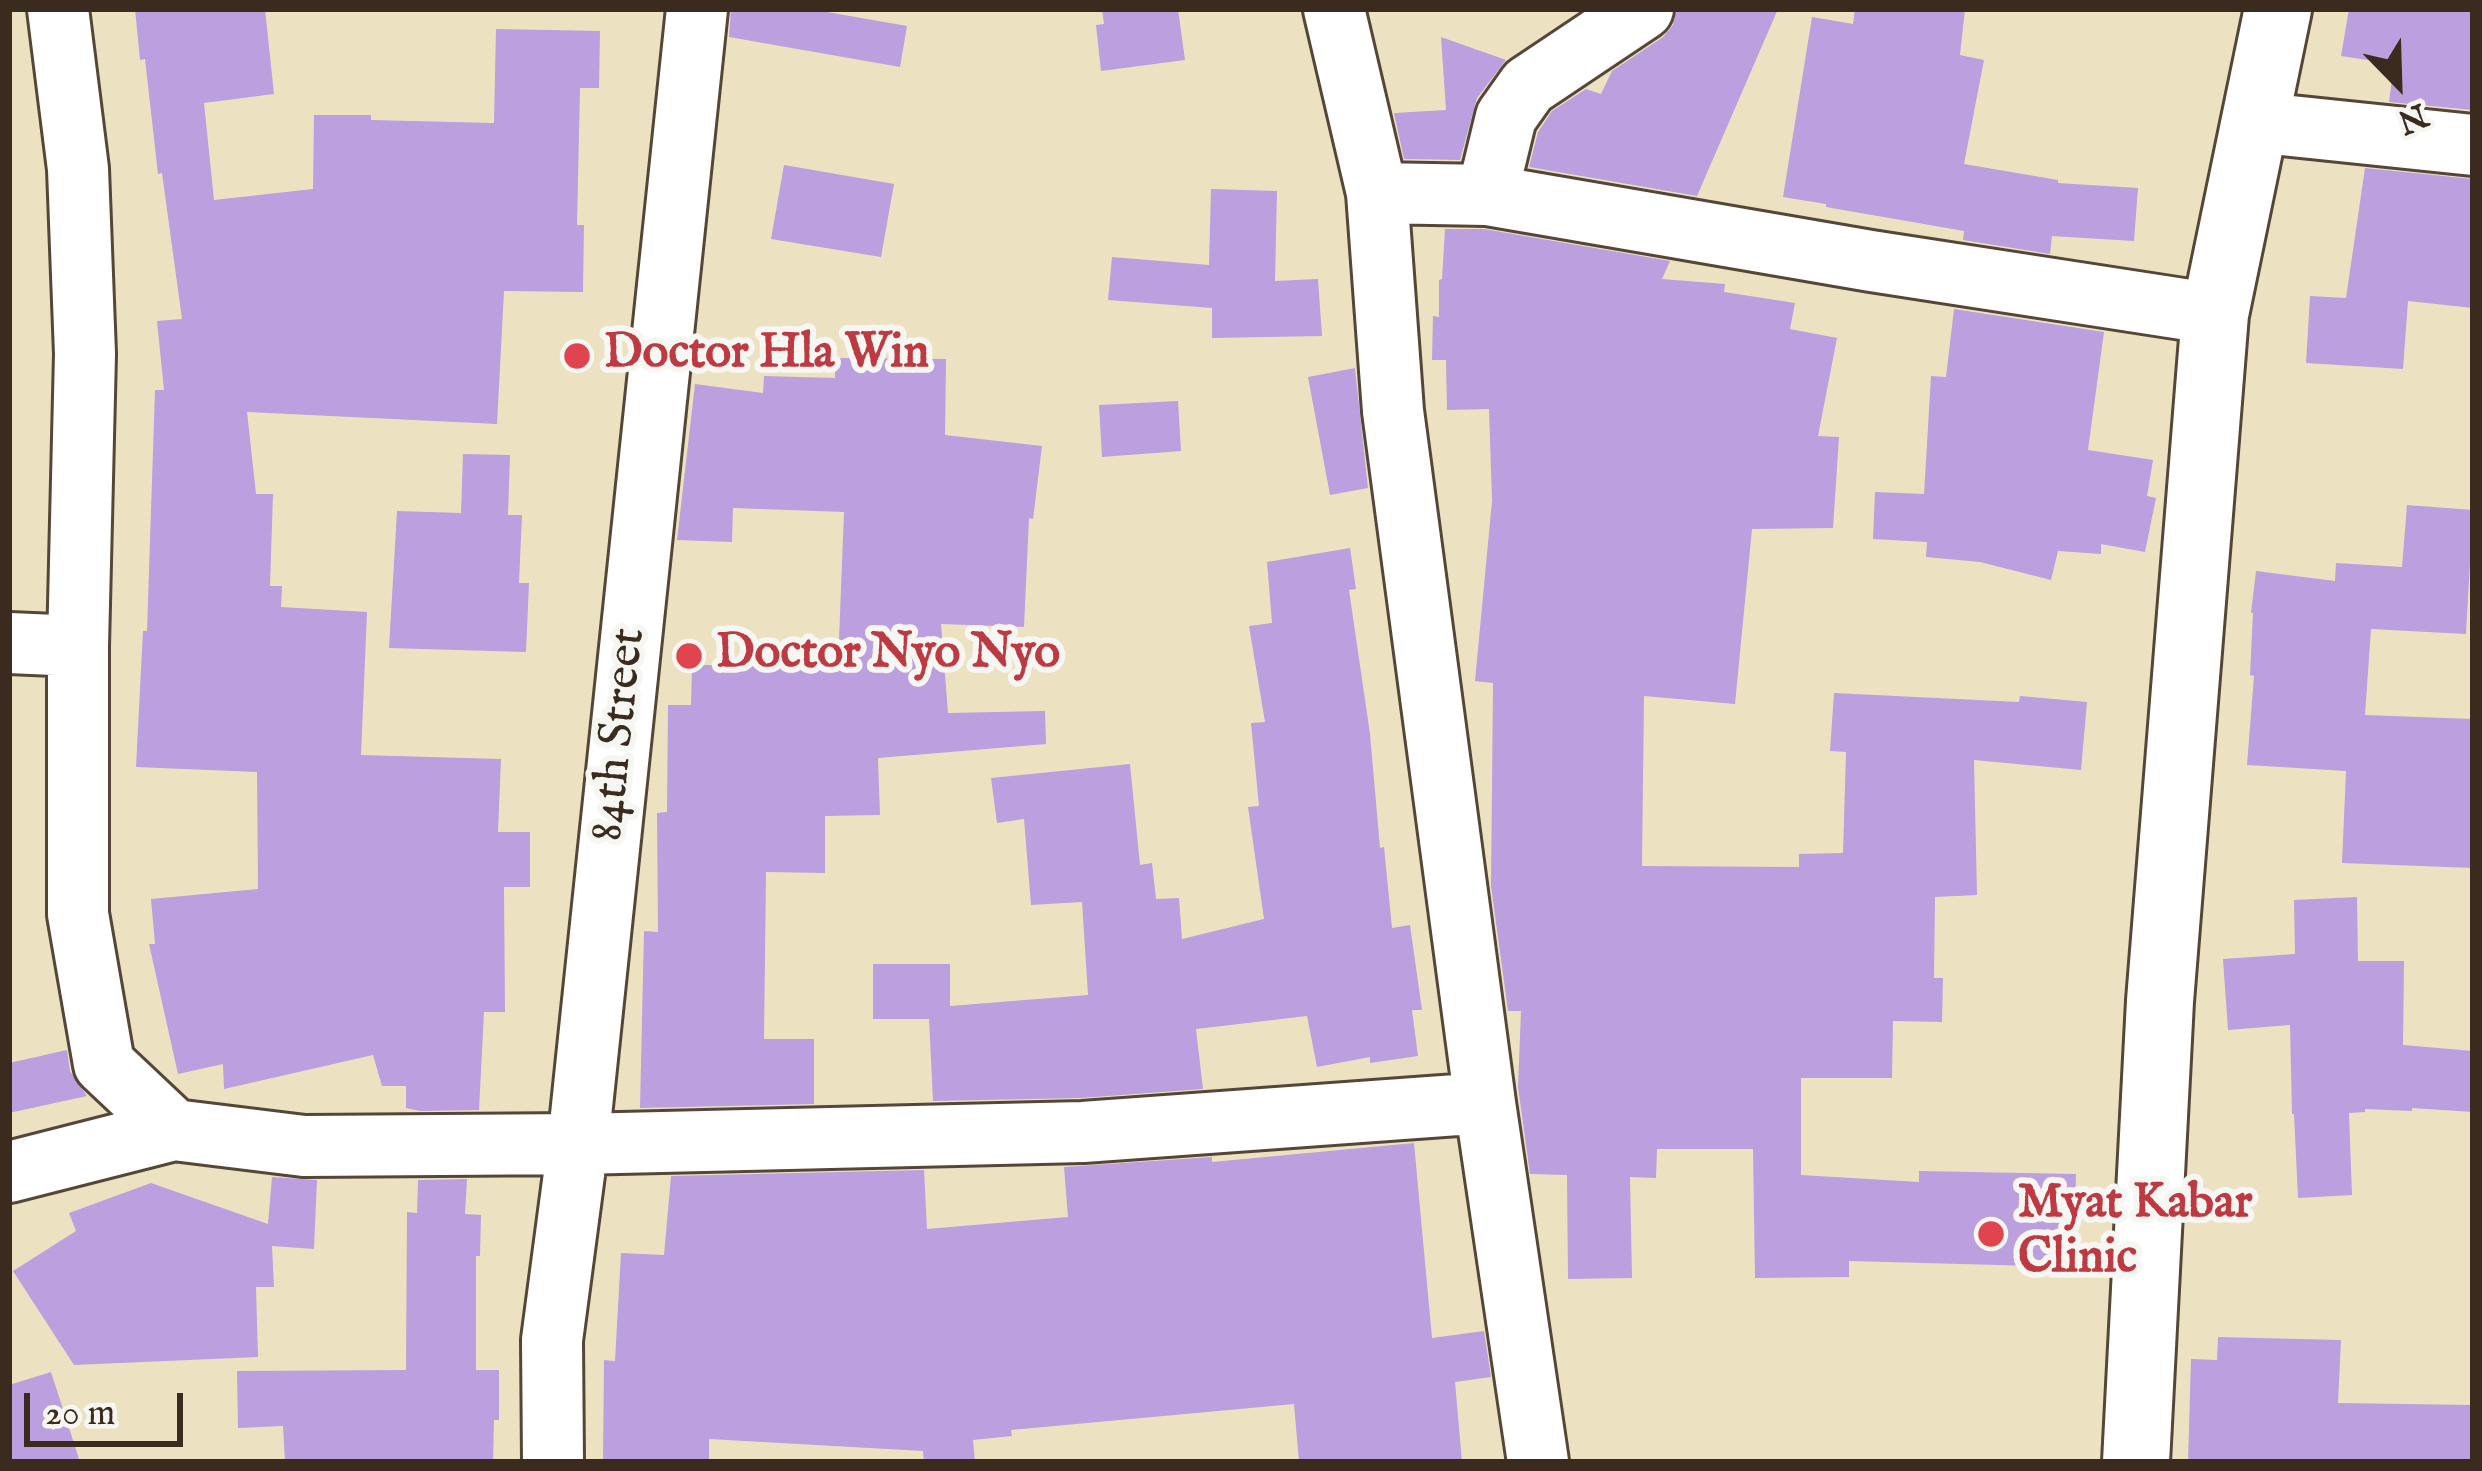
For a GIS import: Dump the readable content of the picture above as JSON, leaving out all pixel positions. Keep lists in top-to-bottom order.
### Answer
{
  "streets": {
    "street": ["84th Street"]
  },
  "places": ["Doctor Hla Win", "Doctor Nyo Nyo", "Myat Kabar Clinic"],
  "scale_bar": "20 m",
  "north": "bottom right"
}
